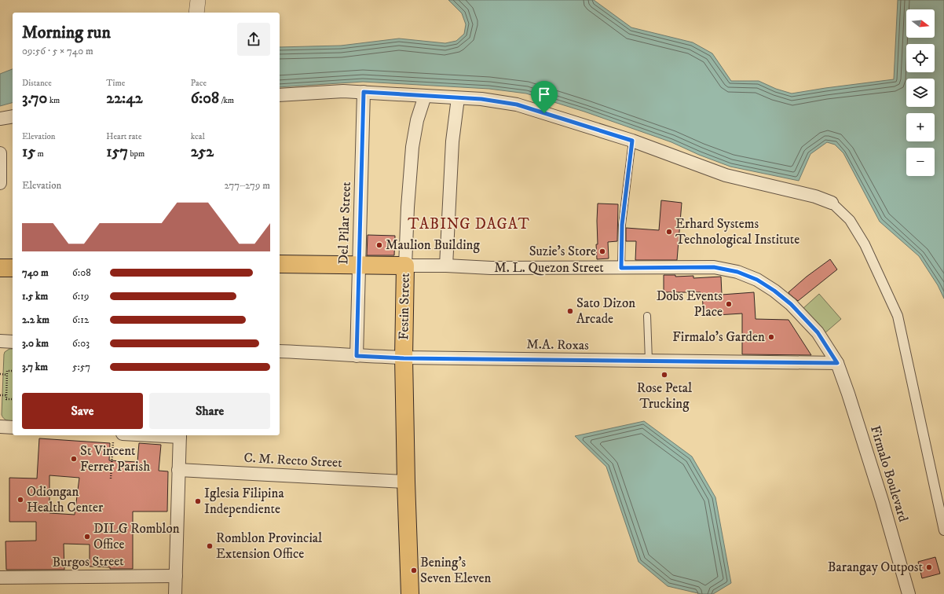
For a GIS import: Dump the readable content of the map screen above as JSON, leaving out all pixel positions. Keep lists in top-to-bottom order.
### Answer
{
  "streets": {
    "main road": ["M. L. Quezon Street", "Festin Street"],
    "street": [
      "Del Pilar Street",
      "M.A. Roxas",
      "C. M. Recto Street",
      "Firmalo Boulevard",
      "Burgos Street"
    ]
  },
  "crossings": [
    ["Del Pilar Street", "M. L. Quezon Street"],
    ["Del Pilar Street", "M.A. Roxas"],
    ["M. L. Quezon Street", "Festin Street"],
    ["M. L. Quezon Street", "M.A. Roxas"],
    ["M. L. Quezon Street", "Firmalo Boulevard"],
    ["Festin Street", "M.A. Roxas"],
    ["Festin Street", "C. M. Recto Street"],
    ["M.A. Roxas", "Firmalo Boulevard"]
  ],
  "districts": ["TABING DAGAT"],
  "places": [
    "Erhard Systems Technological Institute",
    "Maulion Building",
    "Suzie's Store",
    "Dobs Events Place",
    "Sato Dizon Arcade",
    "Firmalo's Garden",
    "Rose Petal Trucking",
    "St Vincent Ferrer Parish",
    "Odiongan Health Center",
    "Iglesia Filipina Independiente",
    "DILG Romblon Office",
    "Romblon Provincial Extension Office",
    "Barangay Outpost",
    "Bening's Seven Eleven"
  ],
  "north": "right",
  "page": {
    "map_buttons": ["+", "−"],
    "heading": ["Morning run", "09:56 · 5 × 740 m"],
    "stats": [
      ["Distance", "3.70 km"],
      ["Time", "22:42"],
      ["Pace", "6:08 /km"],
      ["Elevation", "15 m"],
      ["Heart rate", "157 bpm"],
      ["kcal", "252"]
    ],
    "chart": ["Elevation", "277–279 m"],
    "list": [
      {
        "name": "740 m",
        "note": "6:08"
      },
      {
        "name": "1.5 km",
        "note": "6:19"
      },
      {
        "name": "2.2 km",
        "note": "6:12"
      },
      {
        "name": "3.0 km",
        "note": "6:03"
      },
      {
        "name": "3.7 km",
        "note": "5:57"
      }
    ],
    "buttons": ["Save", "Share"]
  }
}
